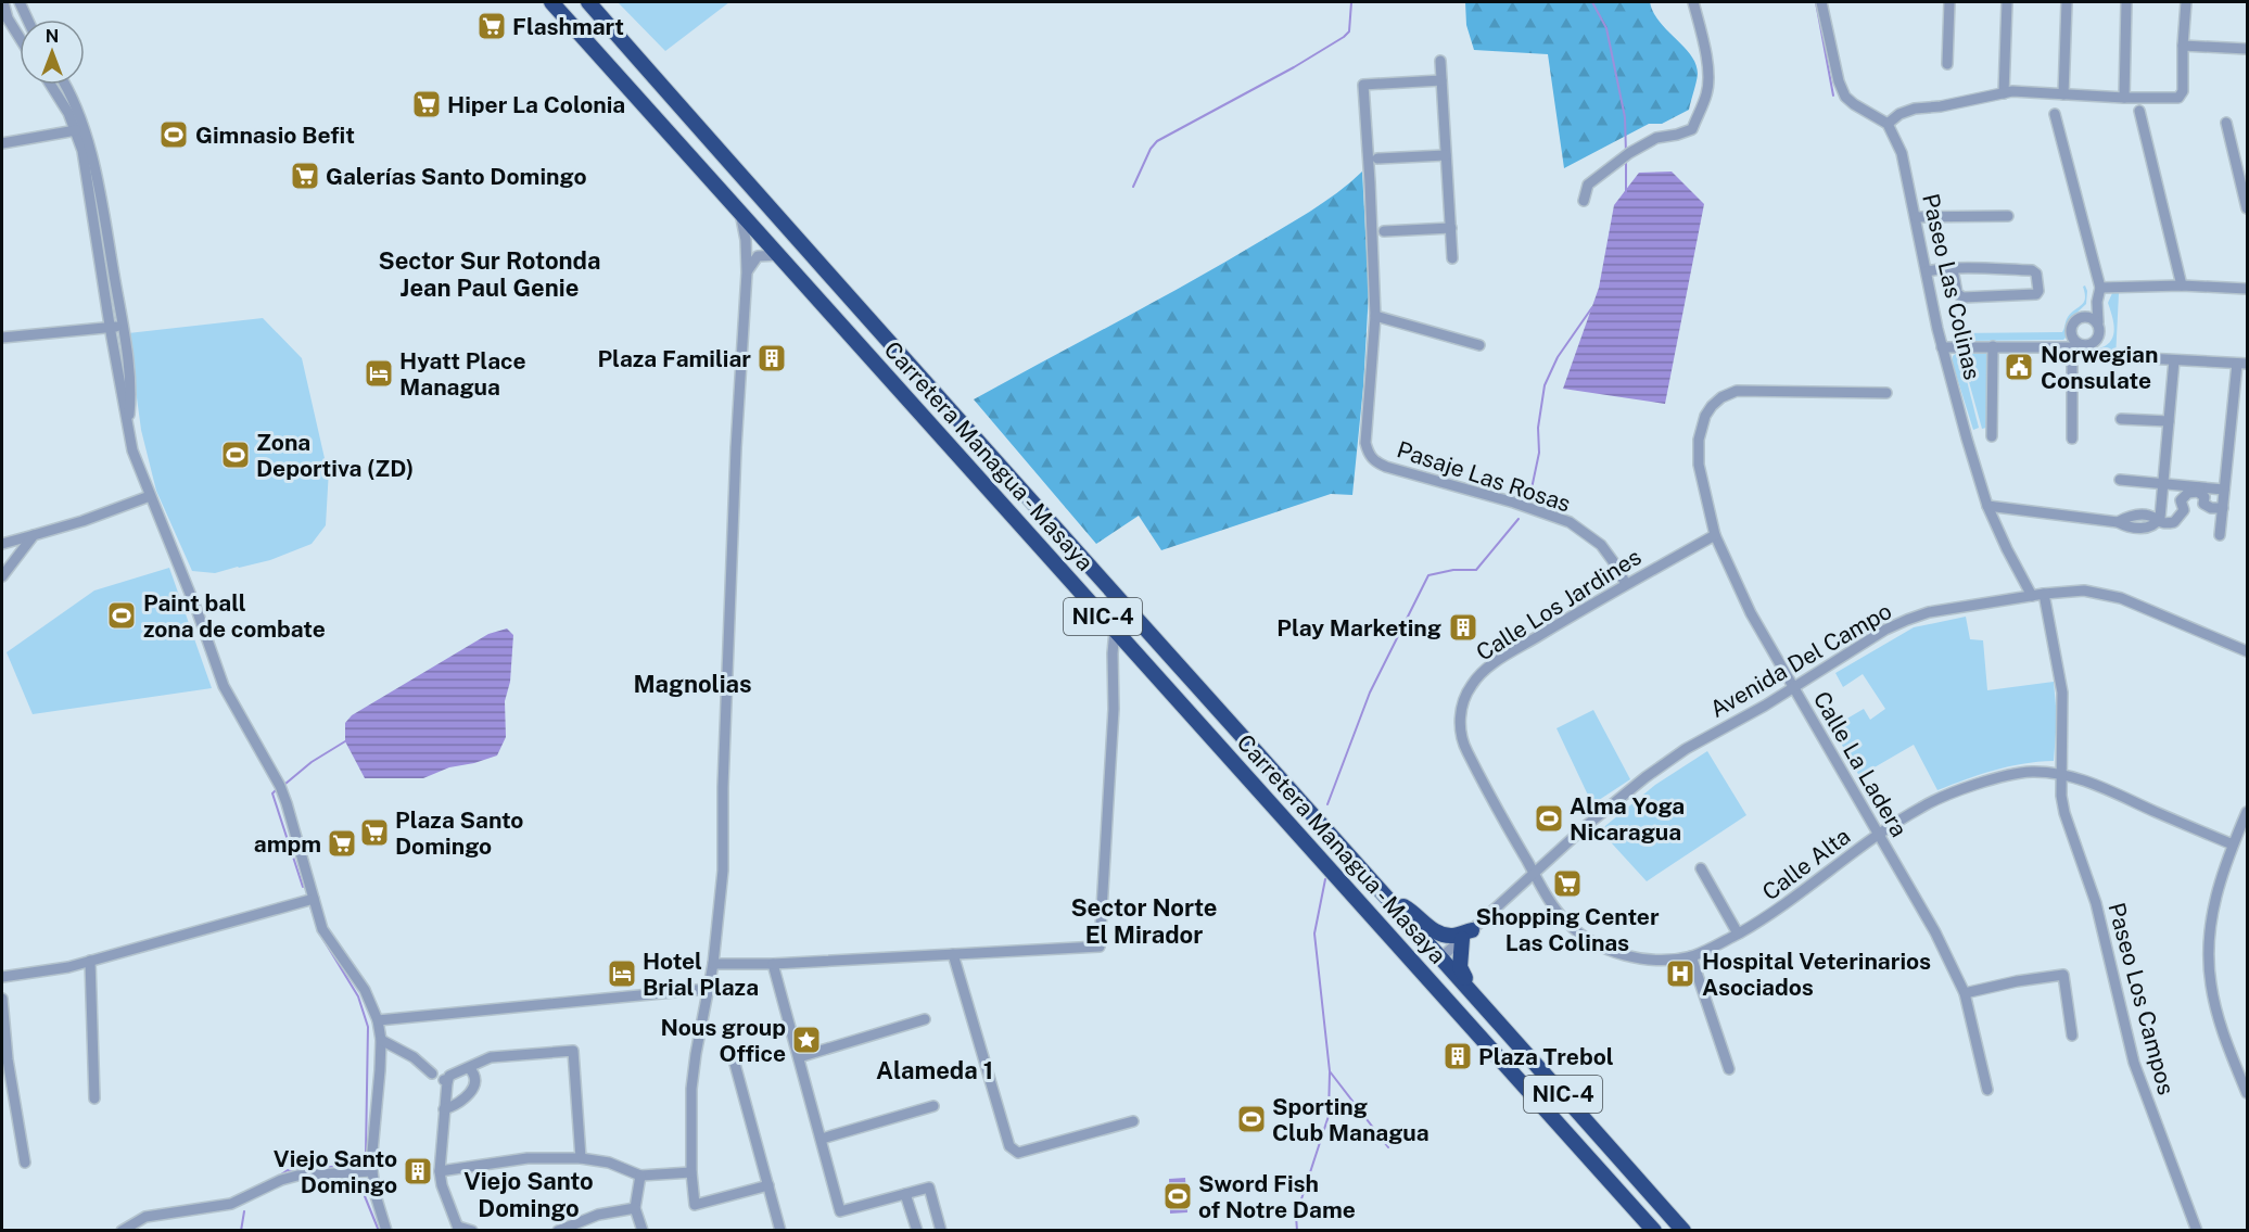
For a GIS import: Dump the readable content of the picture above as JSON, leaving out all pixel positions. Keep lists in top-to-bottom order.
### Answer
{
  "streets": {
    "highway": ["Carretera Managua - Masaya", "NIC-4"],
    "street": [
      "Paseo Las Colinas",
      "Pasaje Las Rosas",
      "Calle Los Jardines",
      "Avenida Del Campo",
      "Calle La Ladera",
      "Calle Alta",
      "Paseo Los Campos"
    ]
  },
  "crossings": [
    ["Paseo Las Colinas", "Avenida Del Campo"],
    ["Carretera Managua - Masaya", "Avenida Del Campo"],
    ["Pasaje Las Rosas", "Calle Los Jardines"],
    ["Calle Los Jardines", "Avenida Del Campo"],
    ["Calle Los Jardines", "Calle La Ladera"],
    ["Calle Los Jardines", "Calle Alta"],
    ["Avenida Del Campo", "Calle La Ladera"],
    ["Avenida Del Campo", "Calle Alta"],
    ["Calle La Ladera", "Calle Alta"],
    ["Calle Alta", "Paseo Los Campos"]
  ],
  "districts": [
    "Sector Sur Rotonda Jean Paul Genie",
    "Magnolias",
    "Sector Norte El Mirador",
    "Alameda 1",
    "Viejo Santo Domingo"
  ],
  "places": {
    "supermarket": [
      "Flashmart",
      "Hiper La Colonia",
      "Galerías Santo Domingo",
      "Plaza Santo Domingo",
      "ampm",
      "Shopping Center Las Colinas"
    ],
    "sports": [
      "Gimnasio Befit",
      "Zona Deportiva (ZD)",
      "Paint ball zona de combate",
      "Alma Yoga Nicaragua",
      "Sporting Club Managua",
      "Sword Fish of Notre Dame"
    ],
    "building": [
      "Plaza Familiar",
      "Play Marketing",
      "Plaza Trebol",
      "Viejo Santo Domingo"
    ],
    "public building": ["Norwegian Consulate"],
    "hotel": ["Hyatt Place Managua", "Hotel Brial Plaza"],
    "hospital": ["Hospital Veterinarios Asociados"],
    "place": ["Nous group Office"]
  },
  "north": "top"
}
